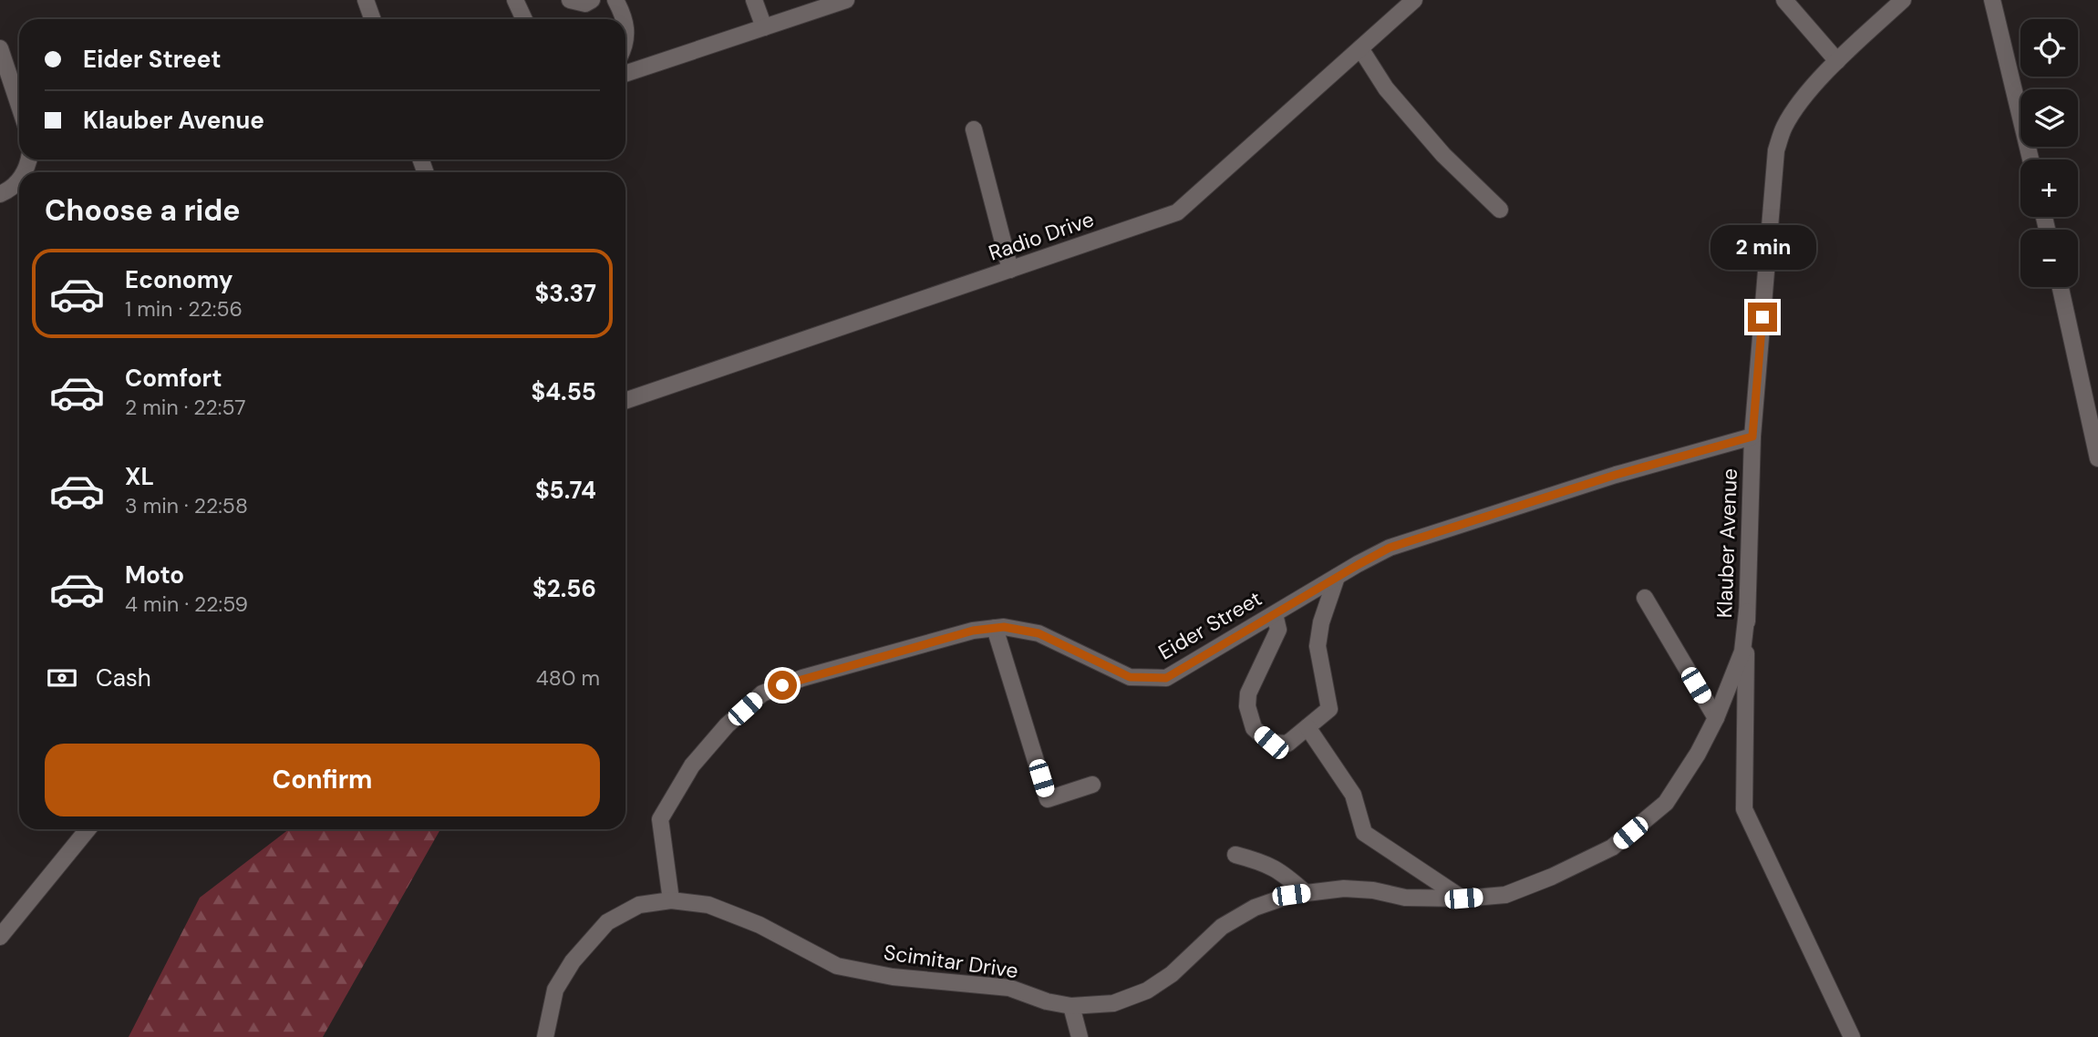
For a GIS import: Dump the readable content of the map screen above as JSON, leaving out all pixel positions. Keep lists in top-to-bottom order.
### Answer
{
  "streets": {
    "street": [
      "Radio Drive",
      "Klauber Avenue",
      "Eider Street",
      "Scimitar Drive"
    ]
  },
  "crossings": [
    ["Klauber Avenue", "Eider Street"],
    ["Klauber Avenue", "Scimitar Drive"],
    ["Eider Street", "Scimitar Drive"]
  ],
  "page": {
    "map_buttons": ["+", "−"],
    "banner": ["Eider Street", "Klauber Avenue"],
    "heading": "Choose a ride",
    "bubble": "2 min",
    "list": [
      {
        "name": "Economy",
        "note": "1 min · 22:56",
        "value": "$3.37"
      },
      {
        "name": "Comfort",
        "note": "2 min · 22:57",
        "value": "$4.55"
      },
      {
        "name": "XL",
        "note": "3 min · 22:58",
        "value": "$5.74"
      },
      {
        "name": "Moto",
        "note": "4 min · 22:59",
        "value": "$2.56"
      }
    ],
    "pay": ["Cash", "480 m"],
    "buttons": "Confirm"
  }
}
